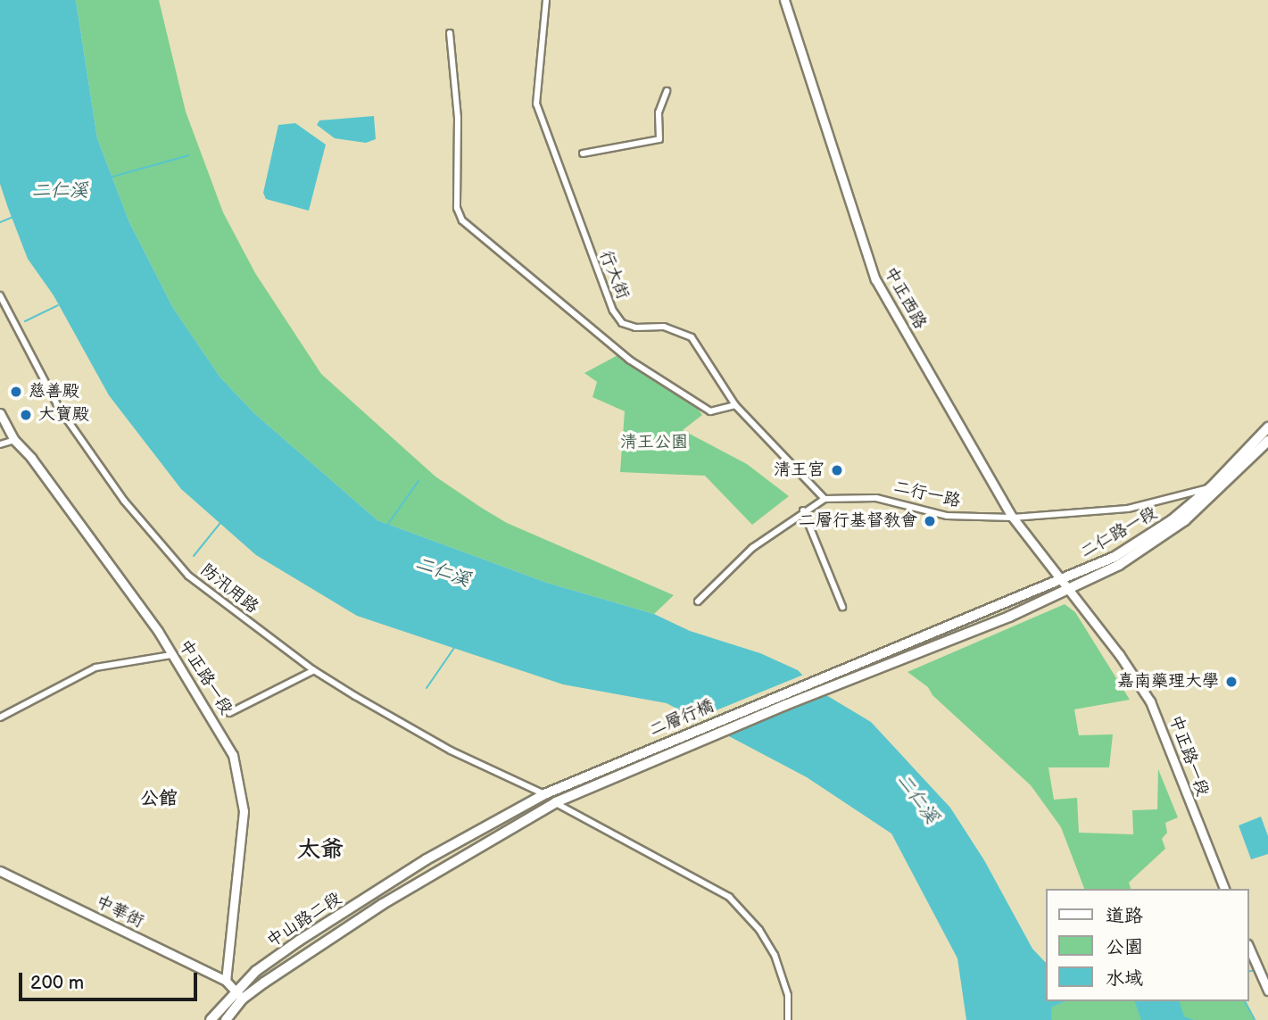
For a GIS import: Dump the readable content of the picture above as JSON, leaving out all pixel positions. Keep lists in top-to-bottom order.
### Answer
{
  "streets": {
    "main road": ["二仁路一段", "二層行橋", "中山路二段"],
    "street": [
      "行大街",
      "中正西路",
      "二行一路",
      "防汛用路",
      "中正路一段",
      "中華街"
    ]
  },
  "crossings": [
    ["行大街", "二行一路"],
    ["中正西路", "二行一路"],
    ["中正西路", "二仁路一段"],
    ["中正西路", "中正路一段"],
    ["二行一路", "二仁路一段"],
    ["二仁路一段", "中正路一段"],
    ["二仁路一段", "二層行橋"],
    ["防汛用路", "二層行橋"],
    ["中正路一段", "中華街"],
    ["二層行橋", "中山路二段"]
  ],
  "districts": ["公館", "太爺"],
  "water": ["二仁溪"],
  "parks": ["清王公園"],
  "places": [
    "慈善殿",
    "大寶殿",
    "清王宮",
    "二層行基督教會",
    "嘉南藥理大學"
  ],
  "legend": ["道路", "公園", "水域"],
  "scale_bar": "200 m"
}
